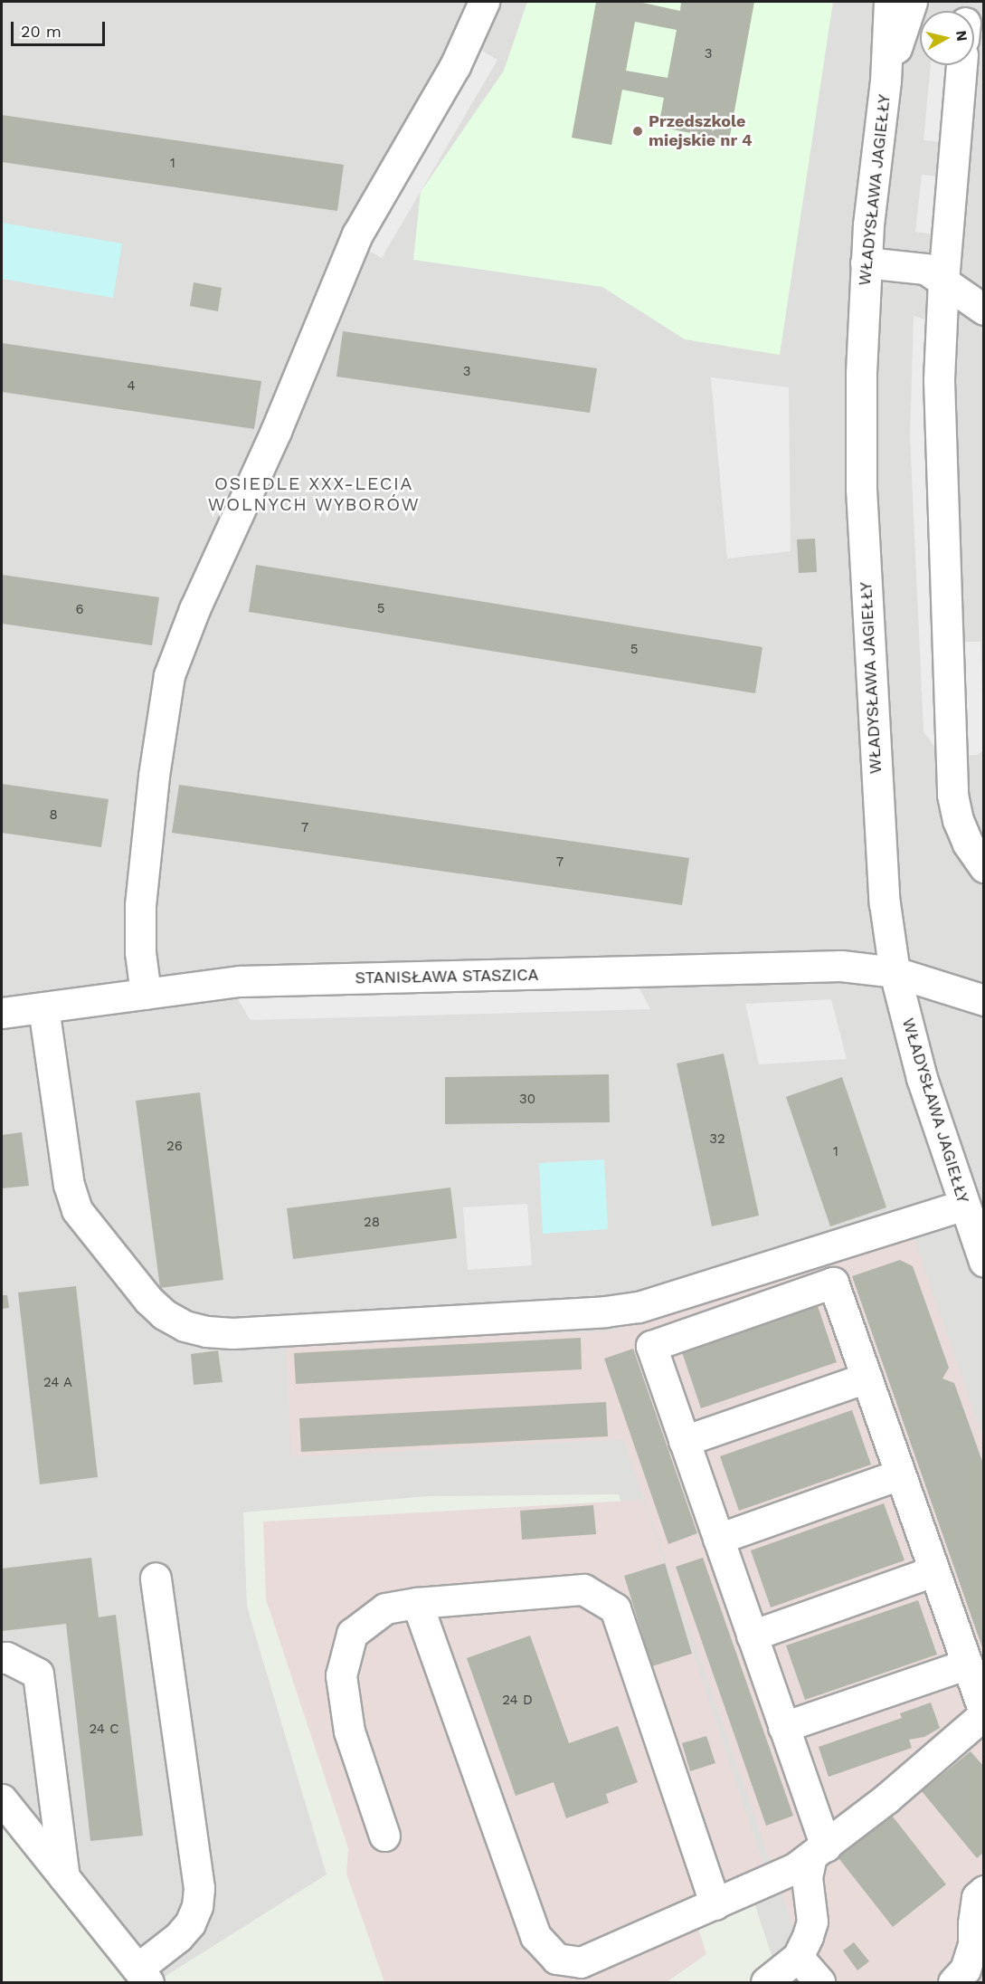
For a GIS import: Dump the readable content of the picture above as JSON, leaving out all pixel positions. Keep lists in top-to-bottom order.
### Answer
{
  "streets": {
    "street": ["WŁADYSŁAWA JAGIEŁŁY", "STANISŁAWA STASZICA"]
  },
  "crossings": [
    ["WŁADYSŁAWA JAGIEŁŁY", "STANISŁAWA STASZICA"]
  ],
  "districts": ["OSIEDLE XXX-LECIA WOLNYCH WYBORÓW"],
  "places": ["Przedszkole miejskie nr 4"],
  "house_numbers": [
    "3",
    "1",
    "3",
    "4",
    "5",
    "6",
    "5",
    "8",
    "7",
    "7",
    "30",
    "32",
    "26",
    "1",
    "28",
    "24 A",
    "24 D",
    "24 C"
  ],
  "scale_bar": "20 m",
  "north": "right"
}
